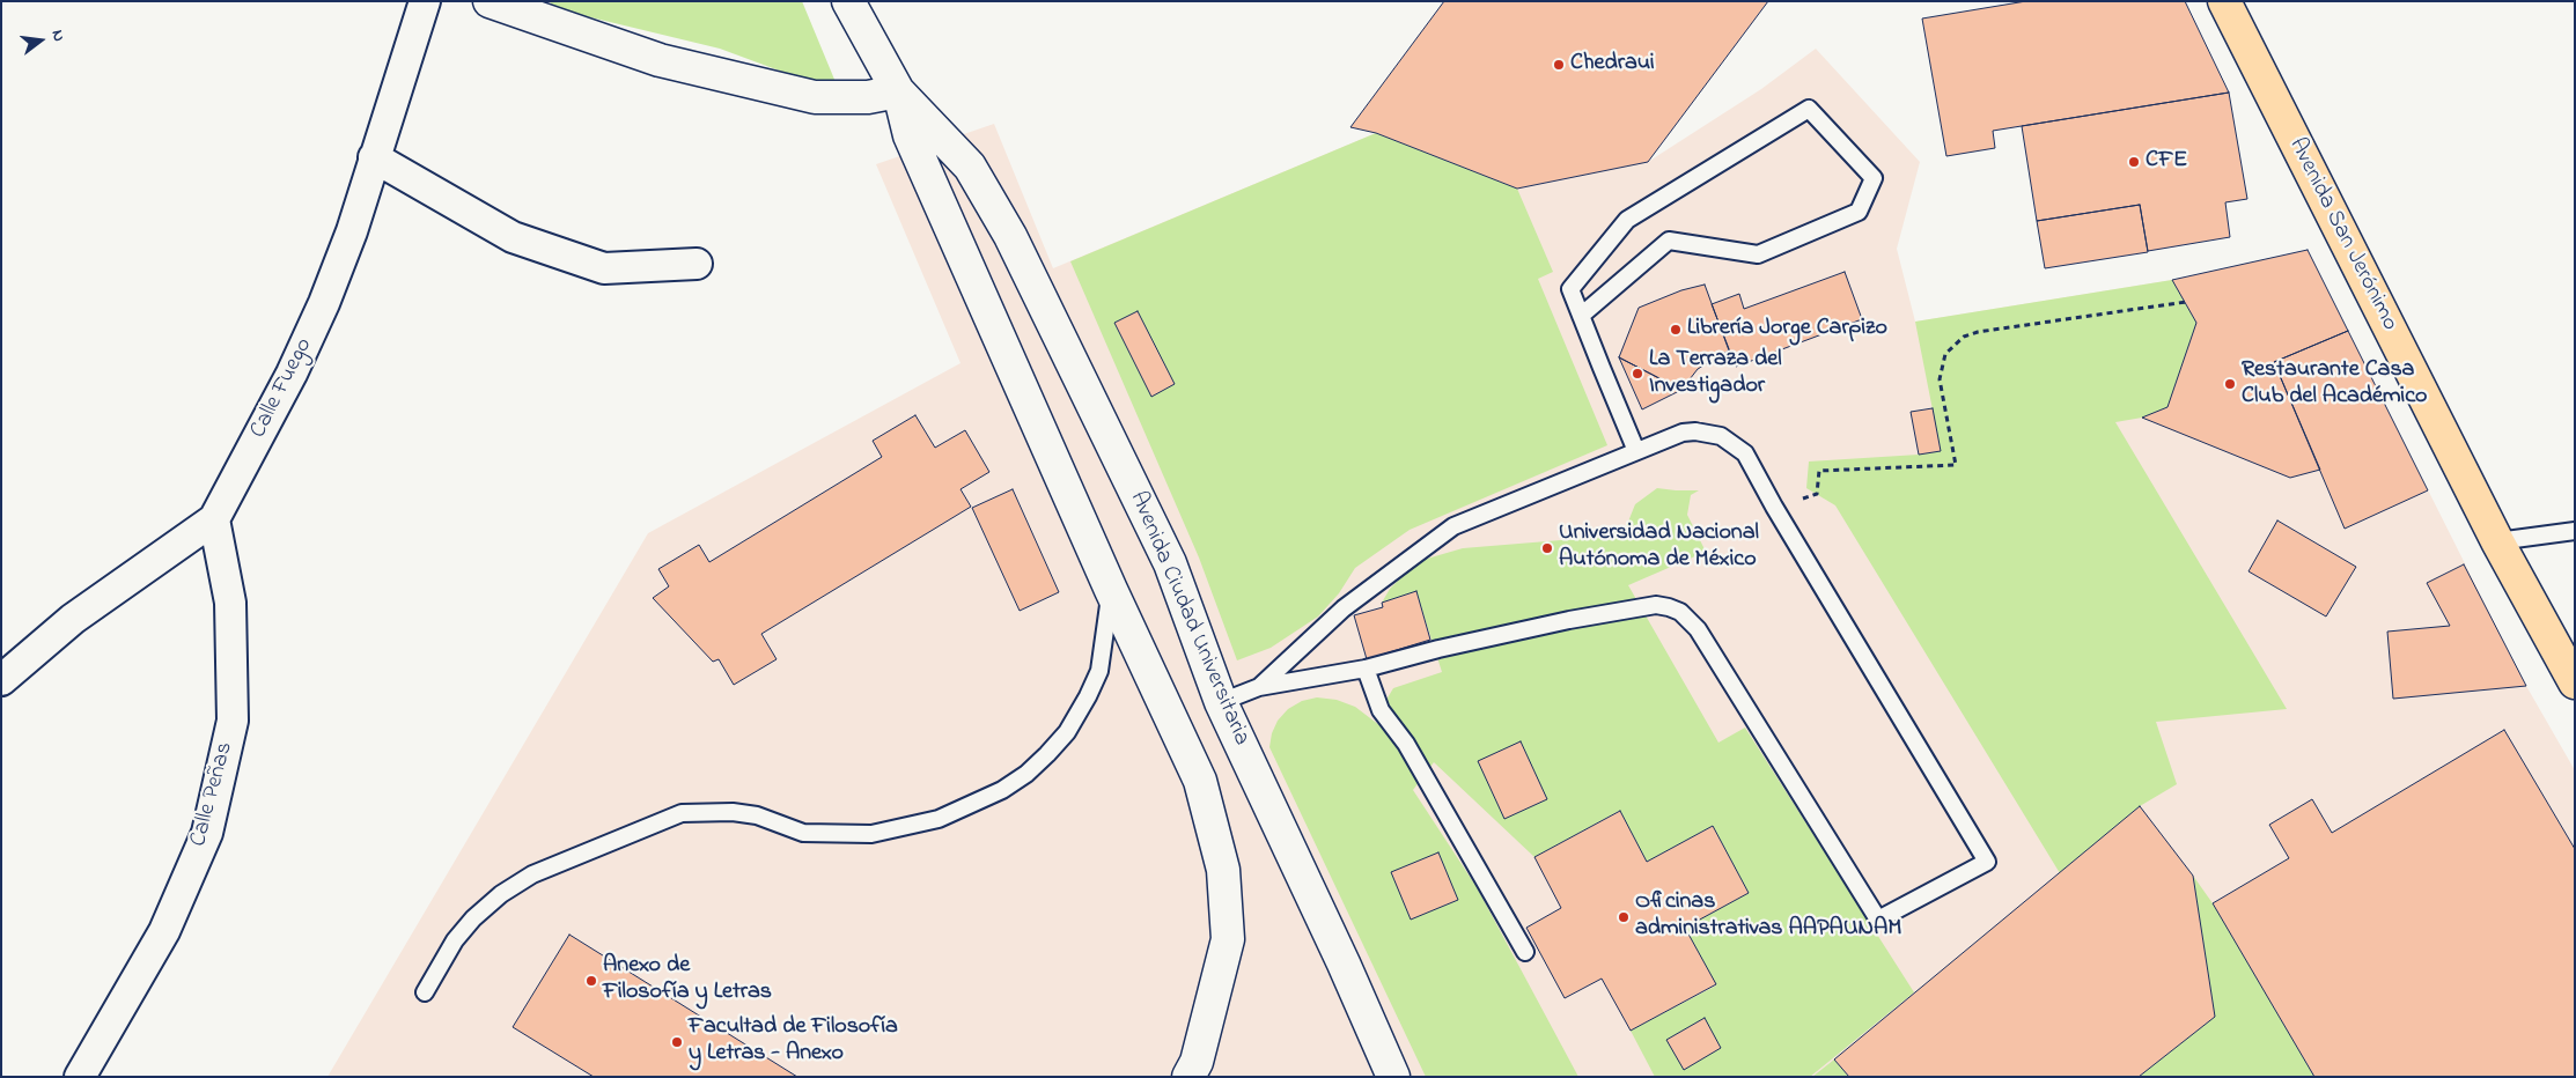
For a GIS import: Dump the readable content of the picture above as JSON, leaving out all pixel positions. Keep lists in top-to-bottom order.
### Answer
{
  "streets": {
    "main road": ["Avenida San Jerónimo"],
    "street": ["Calle Fuego", "Avenida Ciudad Universitaria", "Calle Peñas"]
  },
  "crossings": [
    ["Calle Fuego", "Calle Peñas"]
  ],
  "places": [
    "Chedraui",
    "CFE",
    "Librería Jorge Carpizo",
    "La Terraza del Investigador",
    "Restaurante Casa Club del Académico",
    "Universidad Nacional Autónoma de México",
    "Oficinas administrativas AAPAUNAM",
    "Anexo de Filosofía y Letras",
    "Facultad de Filosofía y Letras - Anexo"
  ],
  "north": "right"
}
